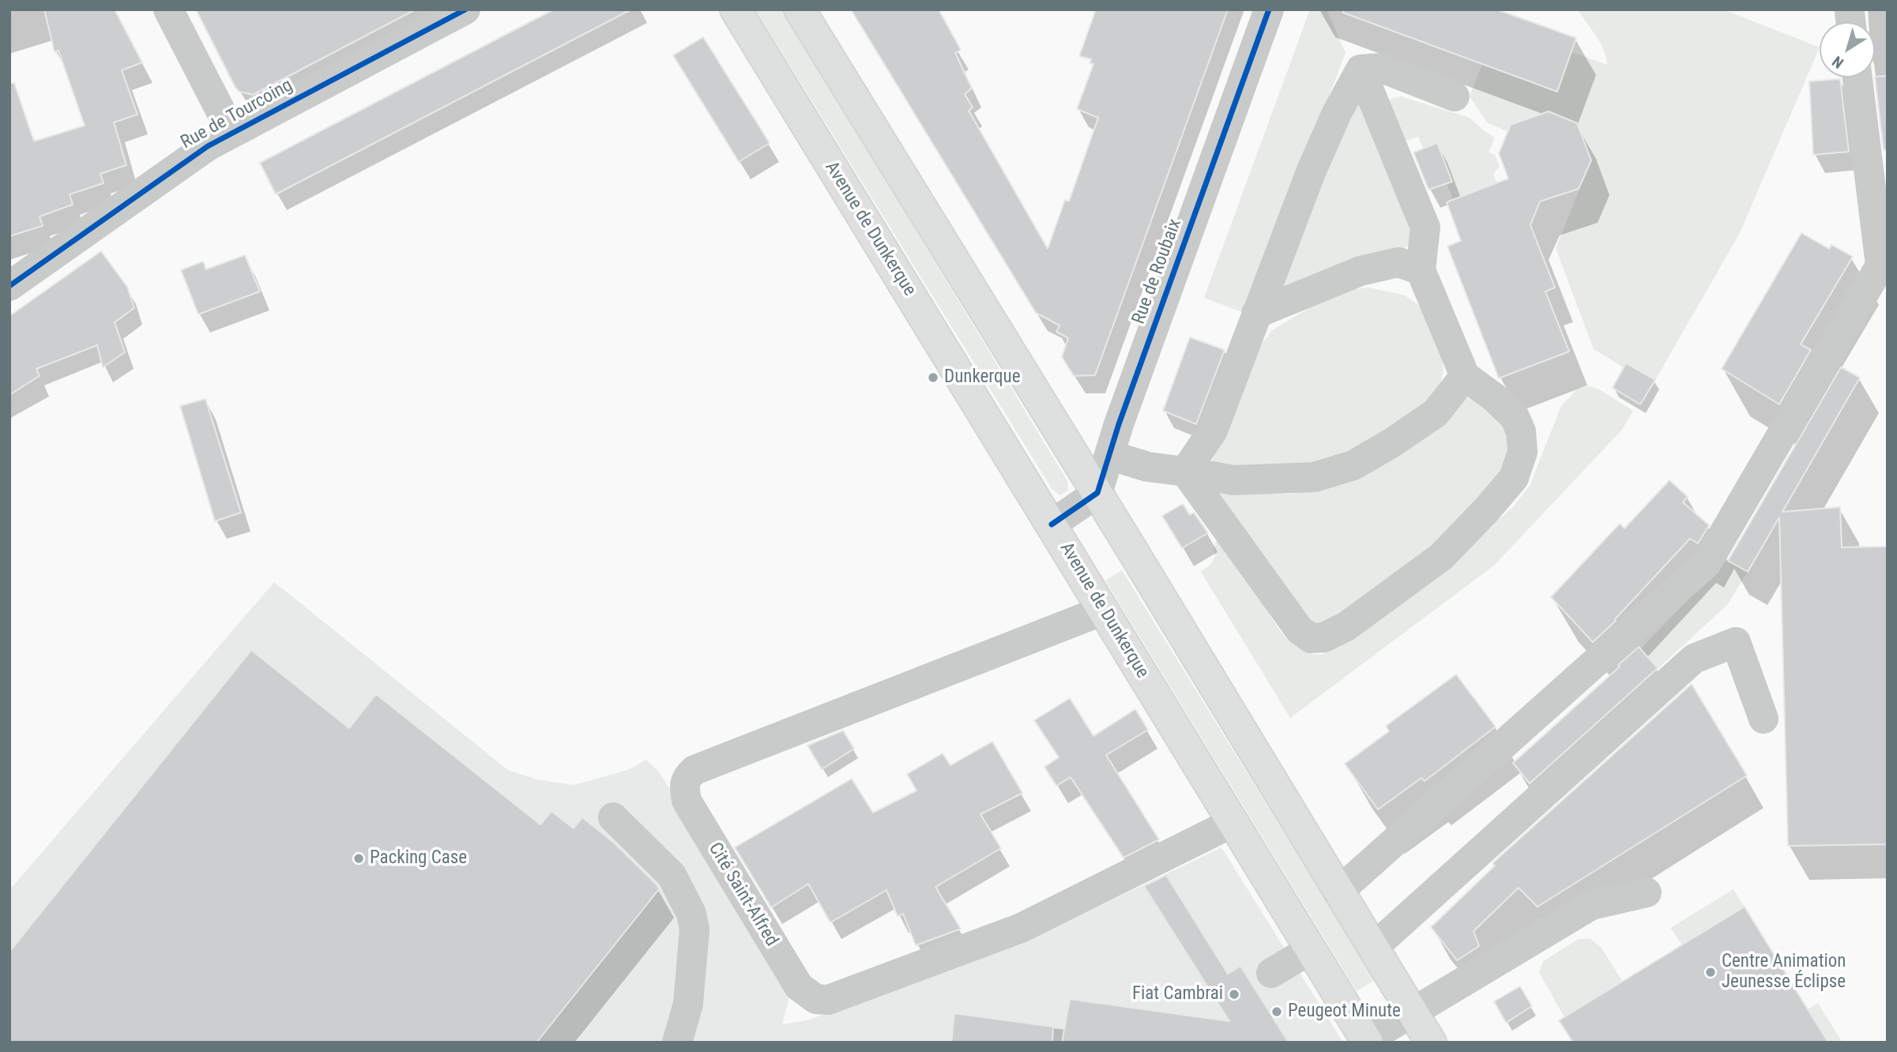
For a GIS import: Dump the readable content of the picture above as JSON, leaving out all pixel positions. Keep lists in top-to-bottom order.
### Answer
{
  "streets": {
    "main road": ["Avenue de Dunkerque"],
    "street": ["Rue de Tourcoing", "Rue de Roubaix", "Cité Saint-Alfred"]
  },
  "crossings": [
    ["Avenue de Dunkerque", "Cité Saint-Alfred"]
  ],
  "places": [
    "Dunkerque",
    "Packing Case",
    "Centre Animation Jeunesse Éclipse",
    "Fiat Cambrai",
    "Peugeot Minute"
  ],
  "north": "bottom left"
}
